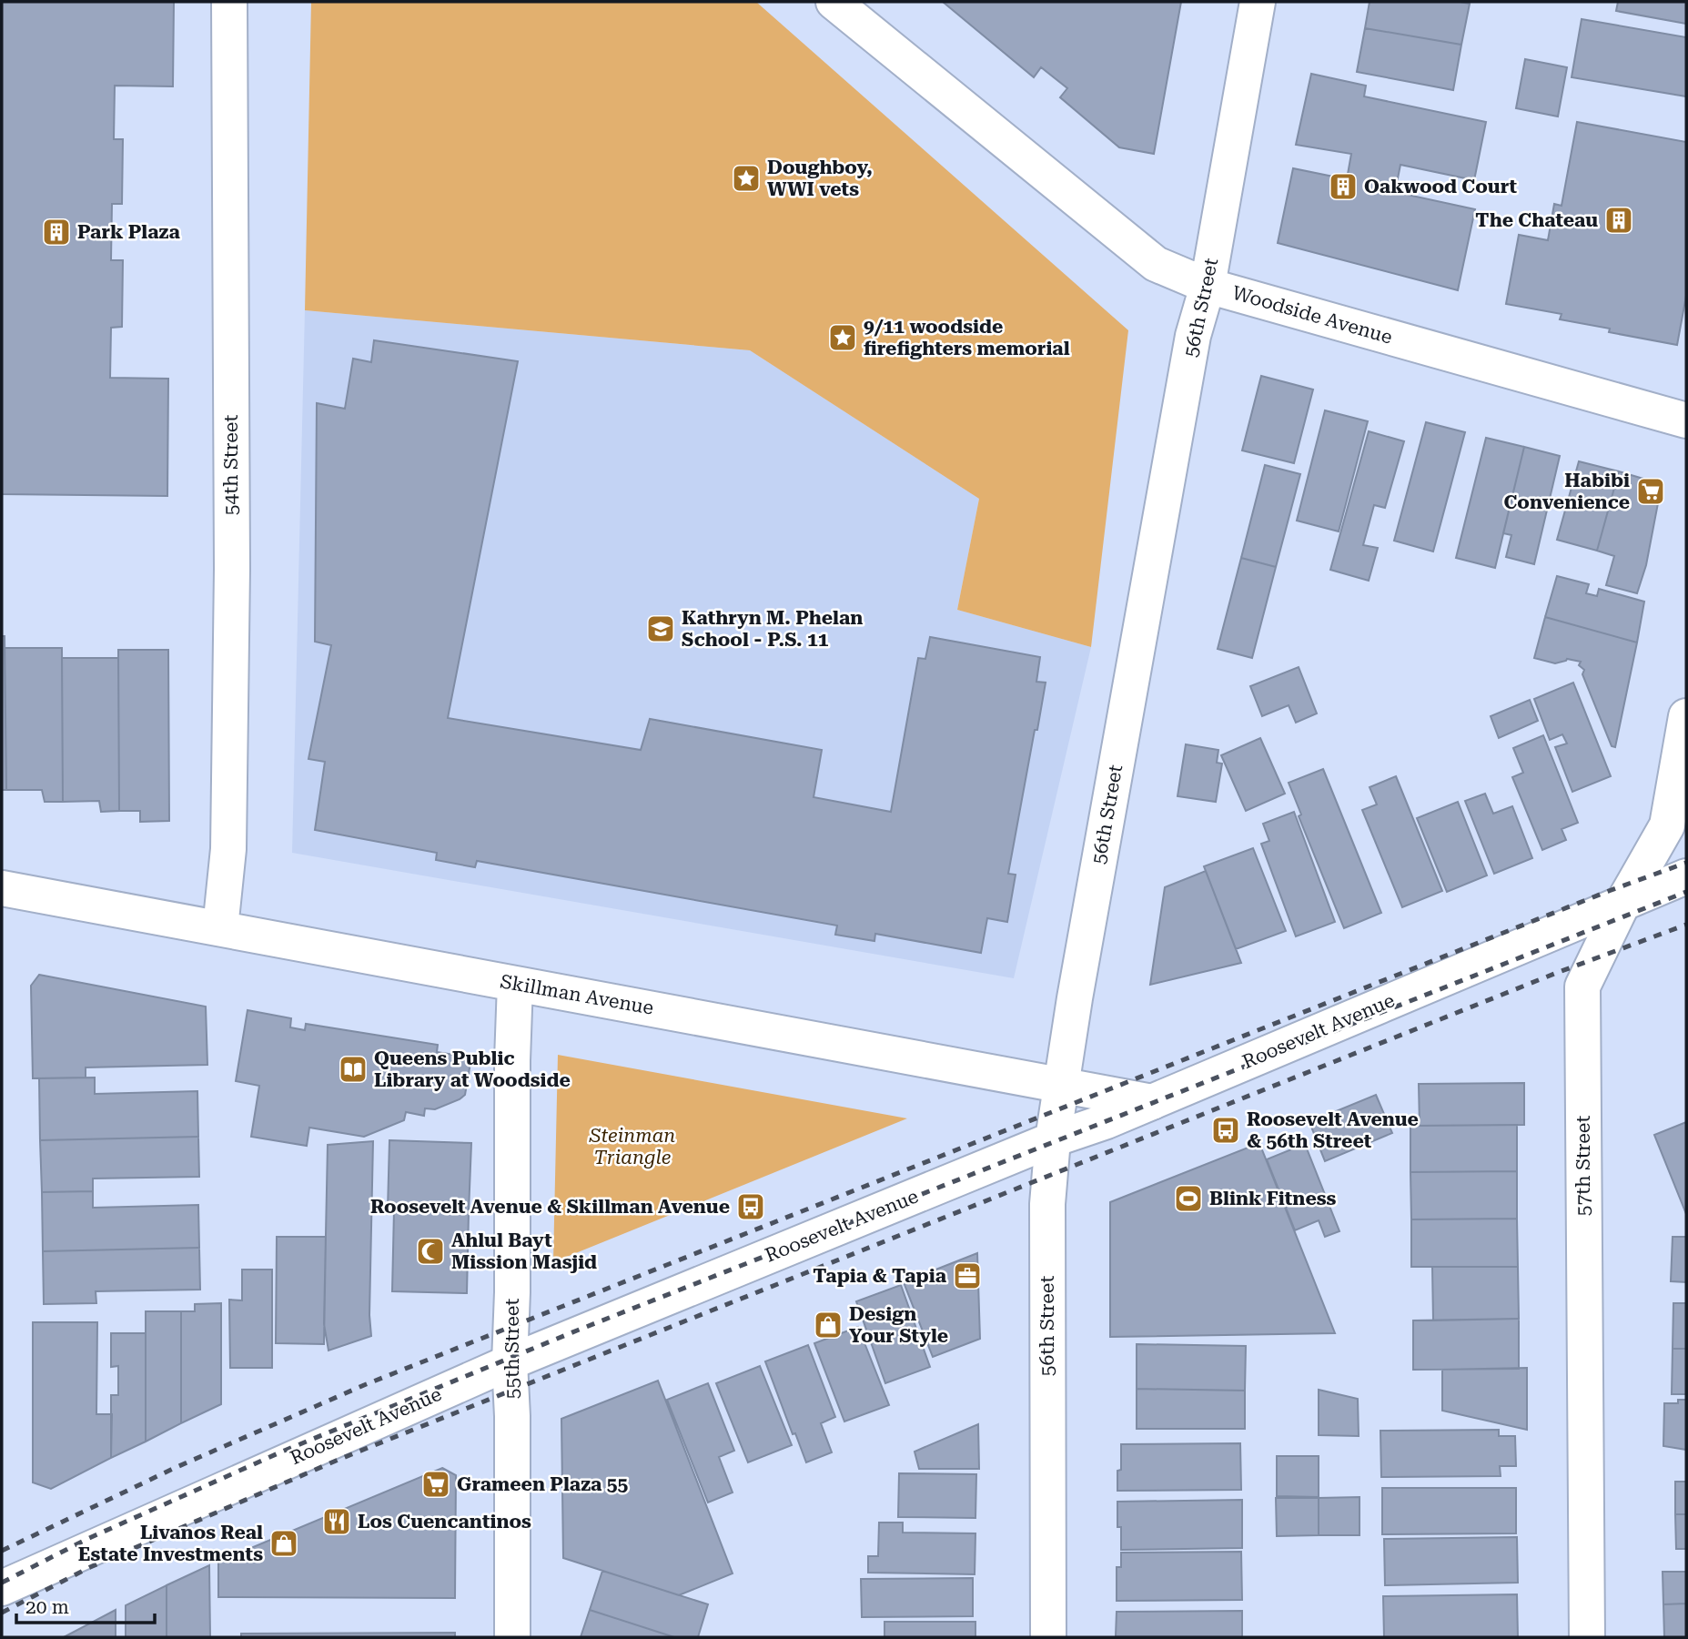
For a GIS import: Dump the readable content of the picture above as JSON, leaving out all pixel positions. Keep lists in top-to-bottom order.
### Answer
{
  "streets": {
    "street": [
      "56th Street",
      "Woodside Avenue",
      "54th Street",
      "Skillman Avenue",
      "Roosevelt Avenue",
      "57th Street",
      "55th Street"
    ]
  },
  "crossings": [
    ["56th Street", "Woodside Avenue"],
    ["56th Street", "Skillman Avenue"],
    ["56th Street", "Roosevelt Avenue"],
    ["54th Street", "Skillman Avenue"],
    ["Skillman Avenue", "Roosevelt Avenue"],
    ["Skillman Avenue", "55th Street"],
    ["Roosevelt Avenue", "57th Street"],
    ["Roosevelt Avenue", "55th Street"]
  ],
  "parks": ["Steinman Triangle"],
  "places": {
    "place": ["Doughboy, WWI vets", "9/11 woodside firefighters memorial"],
    "building": ["Oakwood Court", "The Chateau", "Park Plaza"],
    "supermarket": ["Habibi Convenience", "Grameen Plaza 55"],
    "school or university": ["Kathryn M. Phelan School - P.S. 11"],
    "library": ["Queens Public Library at Woodside"],
    "bus stop": ["Roosevelt Avenue & 56th Street", "Roosevelt Avenue & Skillman Avenue"],
    "sports": ["Blink Fitness"],
    "mosque": ["Ahlul Bayt Mission Masjid"],
    "office": ["Tapia & Tapia"],
    "shop": ["Design Your Style", "Livanos Real Estate Investments"],
    "restaurant": ["Los Cuencantinos"]
  },
  "scale_bar": "20 m"
}
